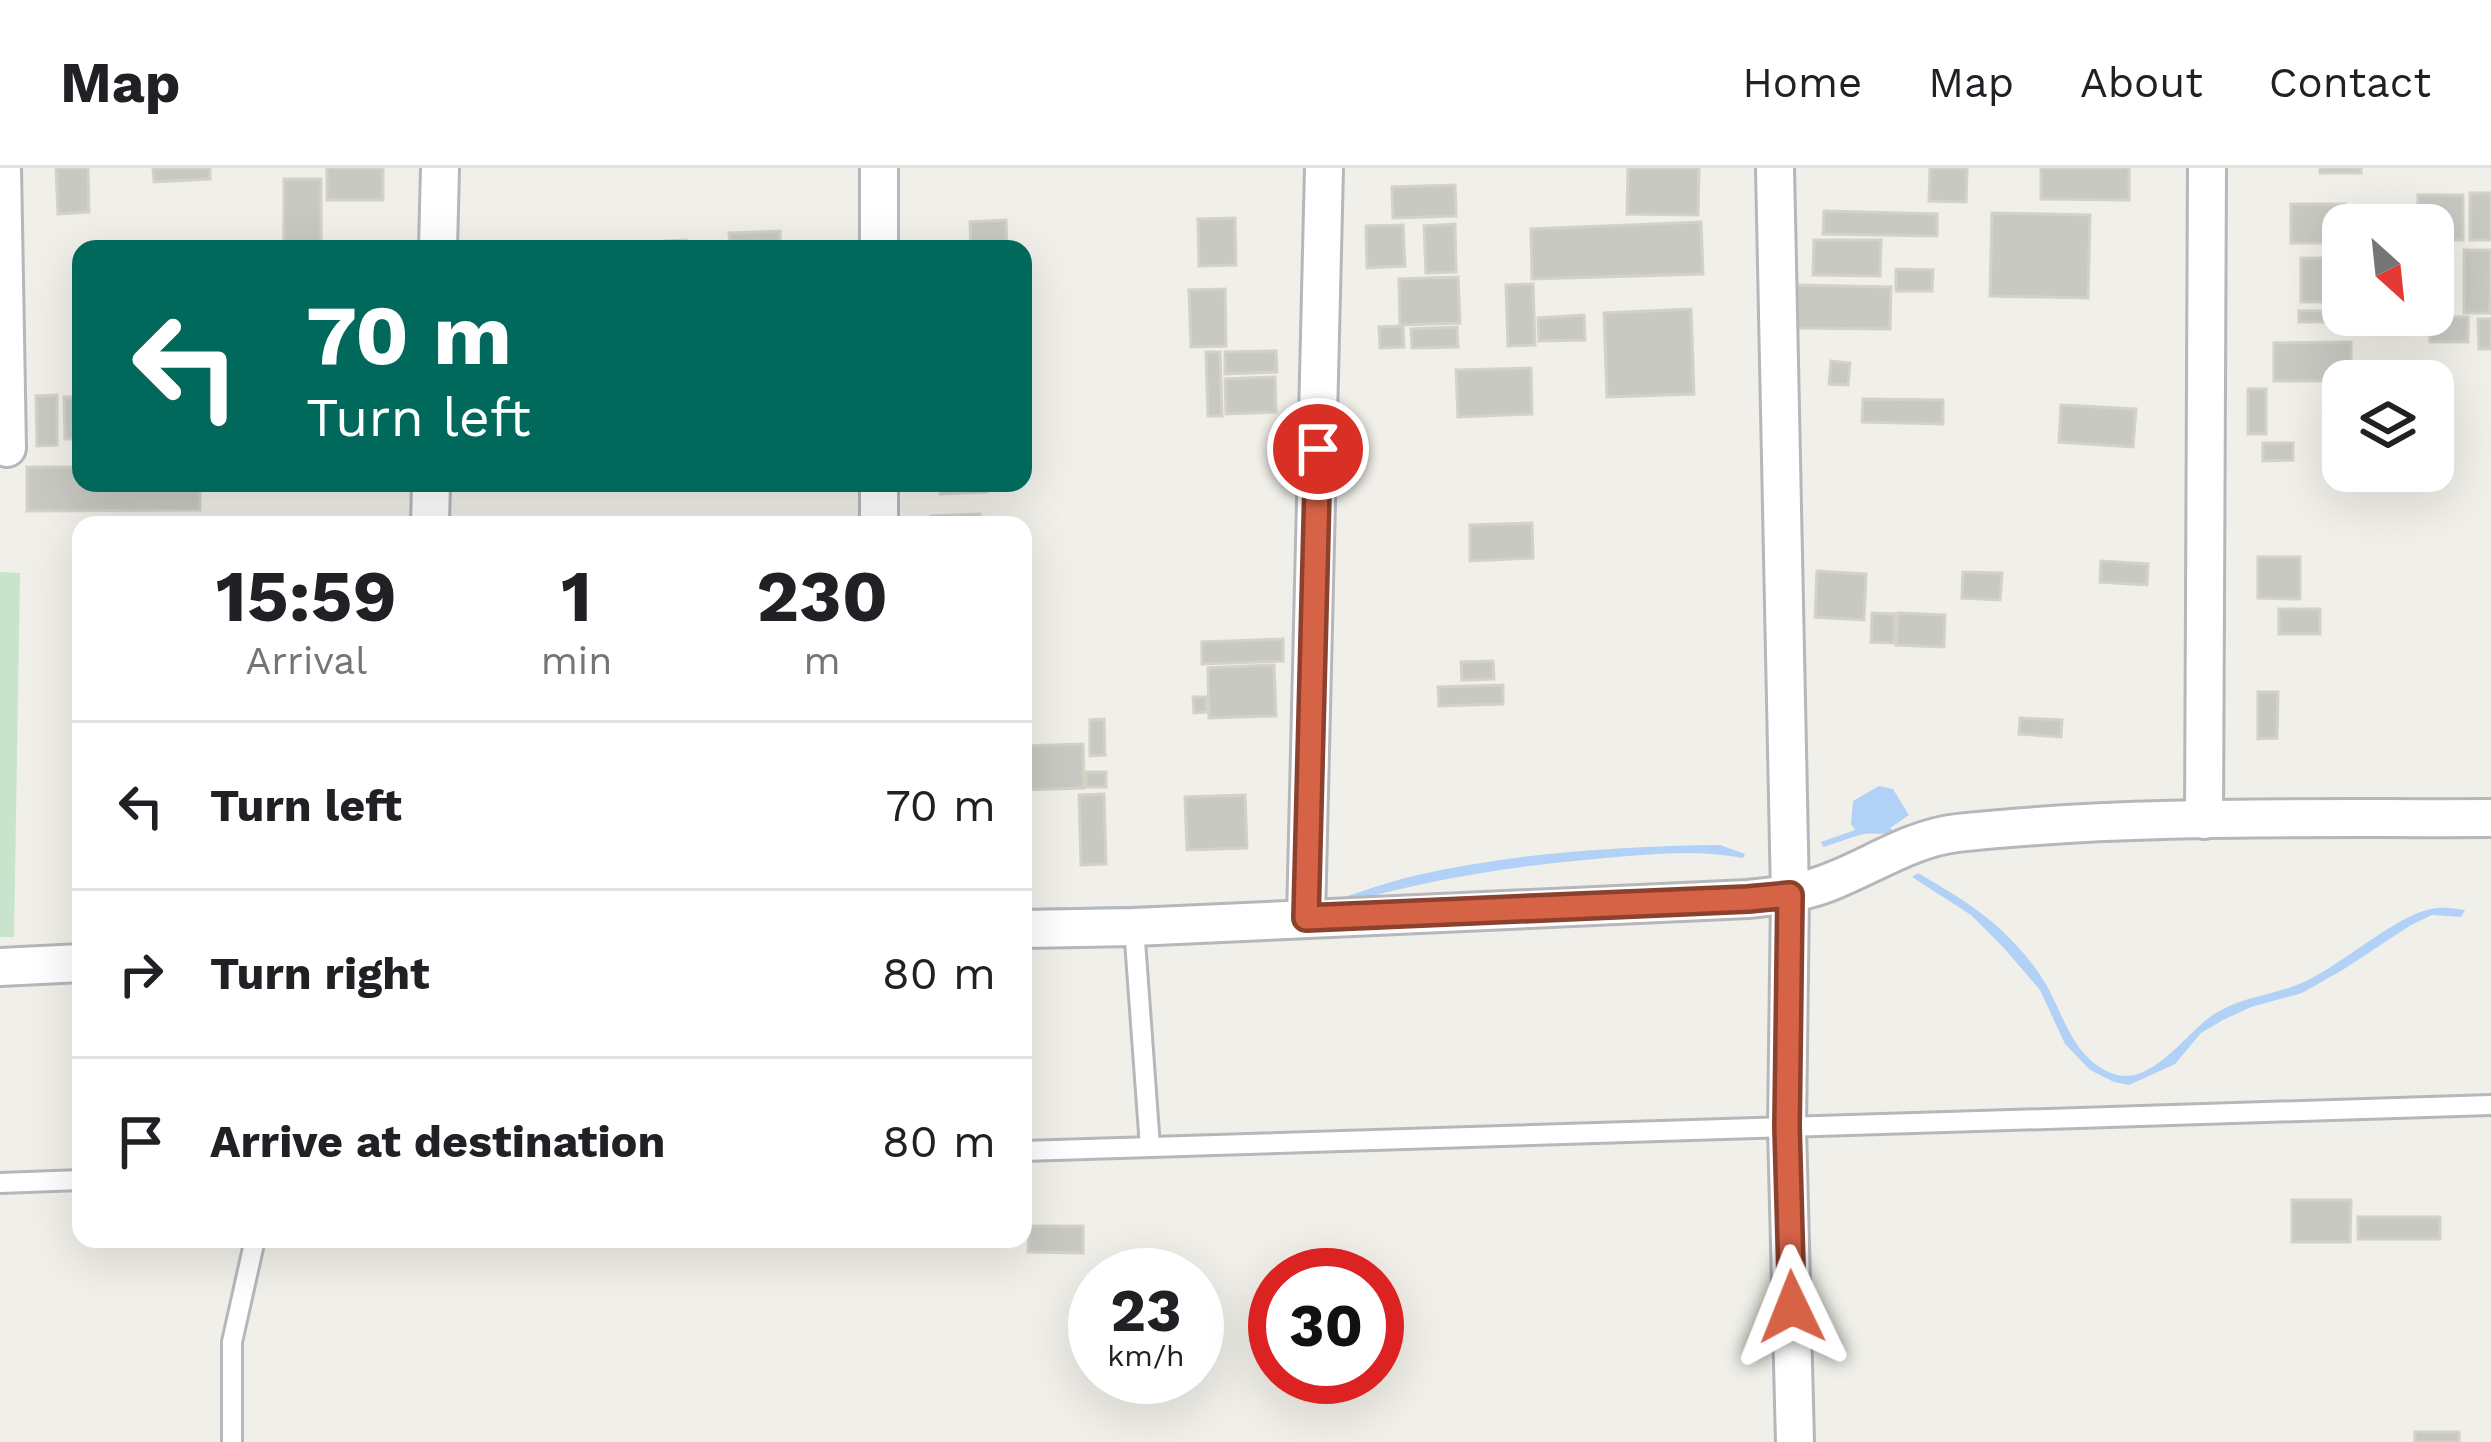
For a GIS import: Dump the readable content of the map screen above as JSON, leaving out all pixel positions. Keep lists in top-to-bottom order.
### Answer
{
  "north": "bottom right",
  "page": {
    "header": "Map",
    "nav": [
      "Home",
      "Map",
      "About",
      "Contact"
    ],
    "turn": ["70 m", "Turn left"],
    "eta": [
      "15:59",
      "Arrival",
      "1",
      "min",
      "230",
      "m"
    ],
    "list": [
      {
        "name": "Turn left",
        "value": "70 m"
      },
      {
        "name": "Turn right",
        "value": "80 m"
      },
      {
        "name": "Arrive at destination",
        "value": "80 m"
      }
    ],
    "speed": "23 km/h",
    "limit": "30"
  }
}
